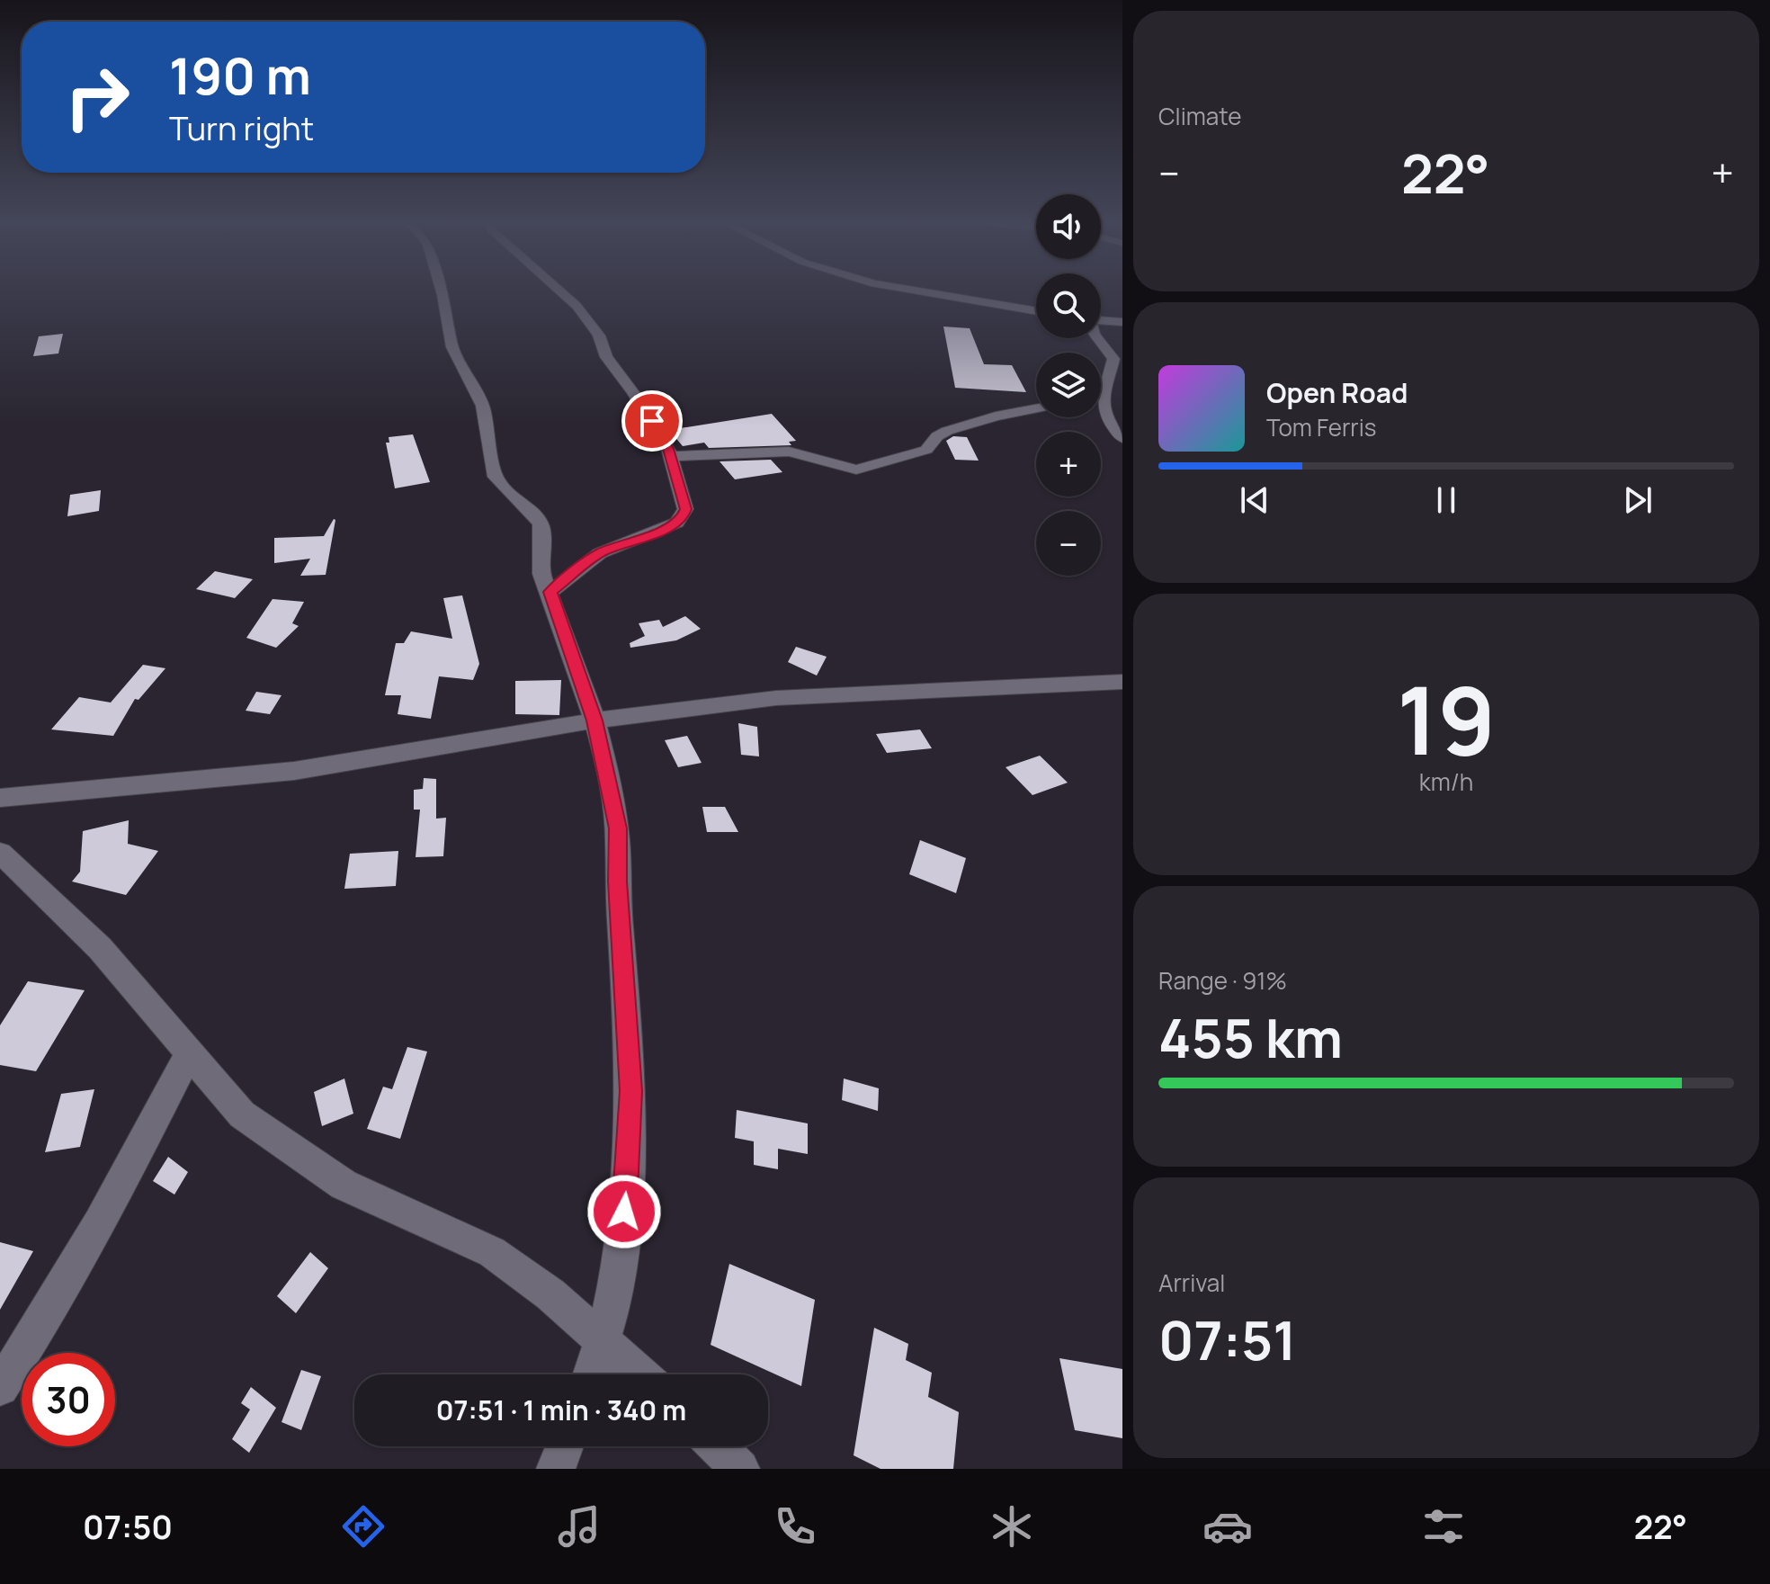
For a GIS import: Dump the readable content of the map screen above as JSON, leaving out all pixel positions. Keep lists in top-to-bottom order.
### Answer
{
  "page": {
    "tile": [
      "Climate",
      ["19", "km/h"],
      ["Range · 91%", "455 km"],
      ["Arrival", "07:51"]
    ],
    "turn": ["190 m", "Turn right"],
    "heat": ["−", "22°", "+"],
    "map_buttons": ["+", "−"],
    "song": ["Open Road", "Tom Ferris"],
    "limit": "30",
    "trip": "07:51 · 1 min · 340 m",
    "tabs": ["07:50", "22°"]
  }
}
